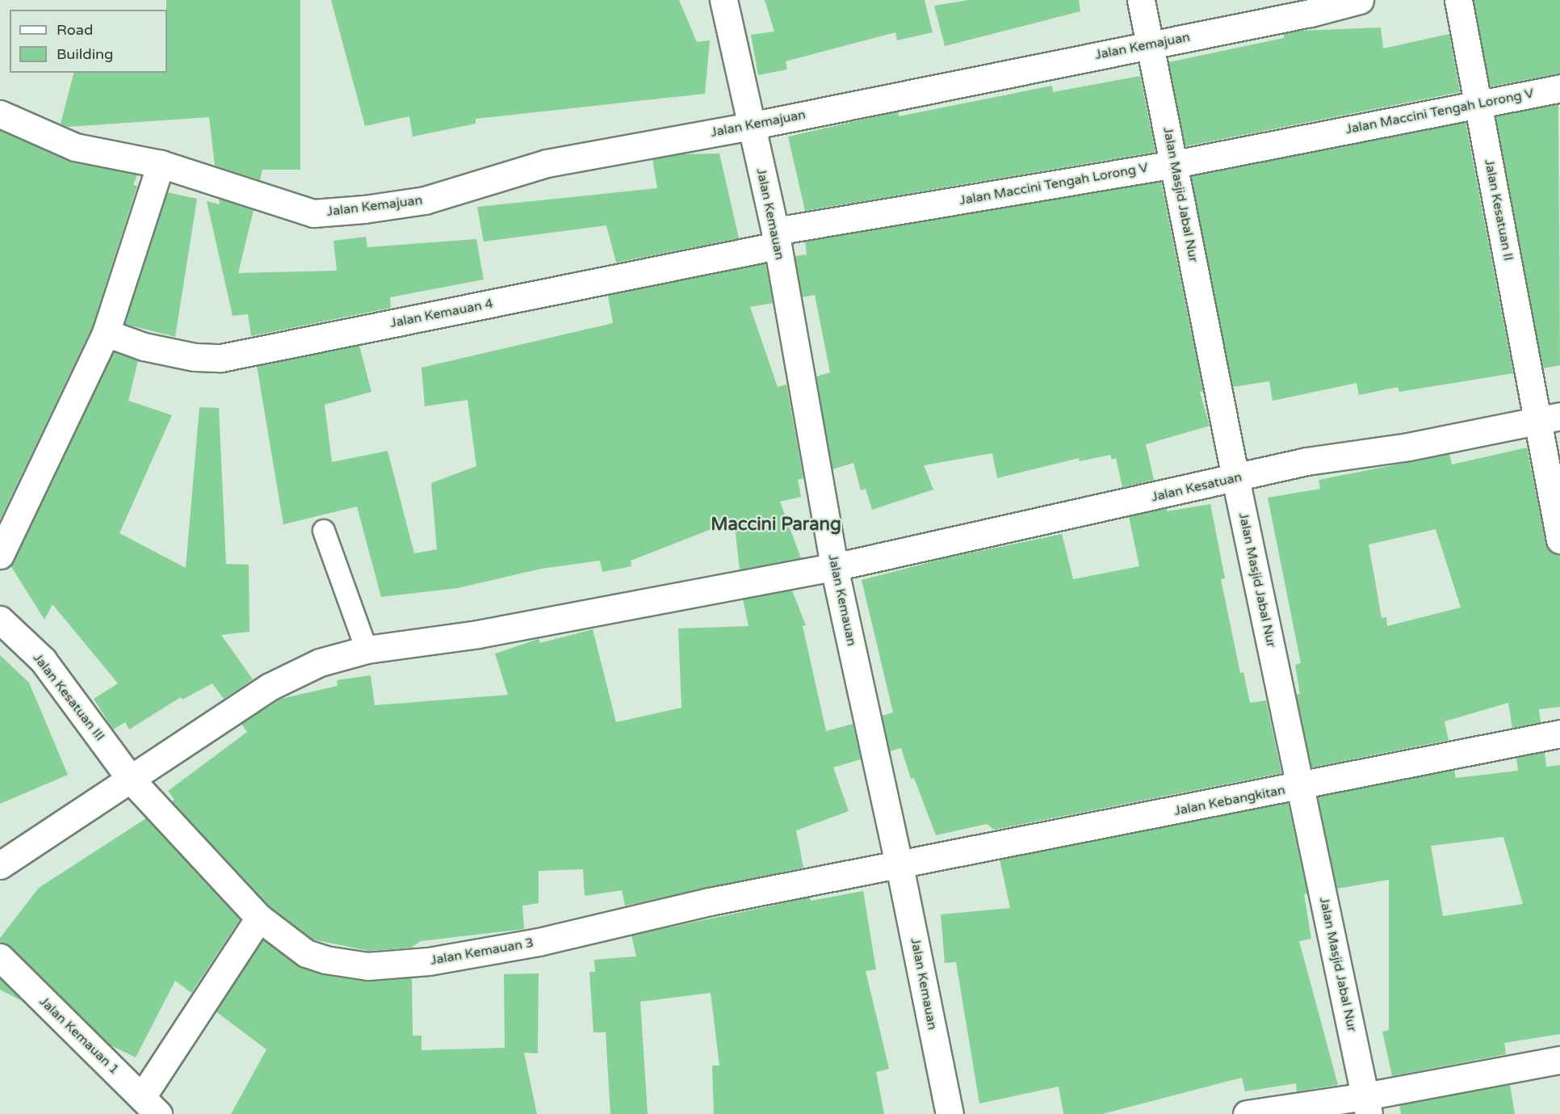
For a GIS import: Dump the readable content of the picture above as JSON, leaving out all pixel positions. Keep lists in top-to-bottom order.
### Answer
{
  "streets": {
    "street": [
      "Jalan Kemajuan",
      "Jalan Maccini Tengah Lorong V",
      "Jalan Masjid Jabal Nur",
      "Jalan Kesatuan II",
      "Jalan Kemauan",
      "Jalan Kemauan 4",
      "Jalan Kesatuan",
      "Jalan Kesatuan III",
      "Jalan Kebangkitan",
      "Jalan Kemauan 3",
      "Jalan Kemauan 1"
    ]
  },
  "crossings": [
    ["Jalan Kemajuan", "Jalan Masjid Jabal Nur"],
    ["Jalan Kemajuan", "Jalan Kemauan"],
    ["Jalan Maccini Tengah Lorong V", "Jalan Masjid Jabal Nur"],
    ["Jalan Maccini Tengah Lorong V", "Jalan Kesatuan II"],
    ["Jalan Maccini Tengah Lorong V", "Jalan Kemauan"],
    ["Jalan Maccini Tengah Lorong V", "Jalan Kemauan 4"],
    ["Jalan Masjid Jabal Nur", "Jalan Kesatuan"],
    ["Jalan Masjid Jabal Nur", "Jalan Kebangkitan"],
    ["Jalan Kesatuan II", "Jalan Kesatuan"],
    ["Jalan Kemauan", "Jalan Kemauan 4"],
    ["Jalan Kemauan", "Jalan Kesatuan"],
    ["Jalan Kemauan", "Jalan Kebangkitan"],
    ["Jalan Kemauan", "Jalan Kemauan 3"],
    ["Jalan Kesatuan", "Jalan Kesatuan III"],
    ["Jalan Kesatuan", "Jalan Kemauan 3"],
    ["Jalan Kesatuan III", "Jalan Kemauan 3"],
    ["Jalan Kebangkitan", "Jalan Kemauan 3"]
  ],
  "districts": ["Maccini Parang"],
  "legend": ["Road", "Building"]
}
